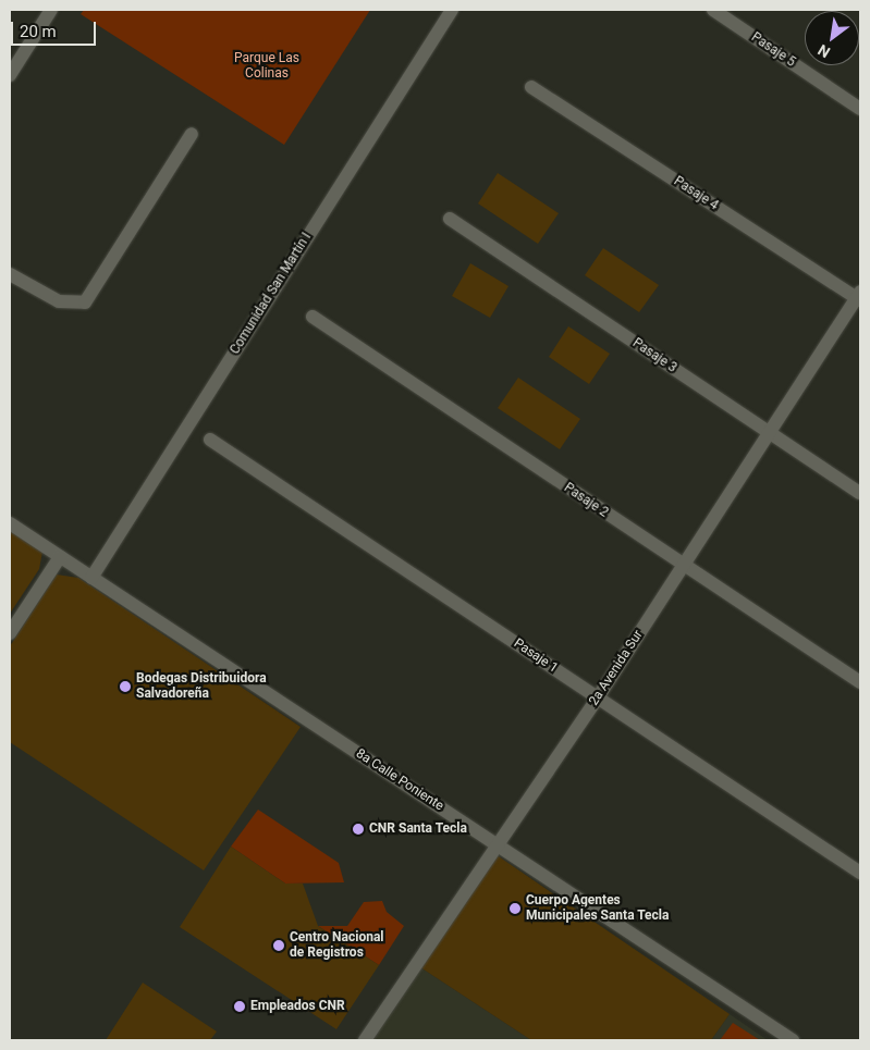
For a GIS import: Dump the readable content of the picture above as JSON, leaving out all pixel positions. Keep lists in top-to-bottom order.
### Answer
{
  "streets": {
    "street": [
      "Pasaje 5",
      "Pasaje 4",
      "Comunidad San Martín I",
      "Pasaje 3",
      "Pasaje 2",
      "Pasaje 1",
      "2a Avenida Sur",
      "8a Calle Poniente"
    ]
  },
  "crossings": [
    ["Pasaje 4", "2a Avenida Sur"],
    ["Comunidad San Martín I", "8a Calle Poniente"],
    ["Pasaje 3", "2a Avenida Sur"],
    ["Pasaje 2", "2a Avenida Sur"],
    ["Pasaje 1", "2a Avenida Sur"],
    ["2a Avenida Sur", "8a Calle Poniente"]
  ],
  "parks": ["Parque Las Colinas"],
  "places": [
    "Bodegas Distribuidora Salvadoreña",
    "CNR Santa Tecla",
    "Cuerpo Agentes Municipales Santa Tecla",
    "Centro Nacional de Registros",
    "Empleados CNR"
  ],
  "scale_bar": "20 m",
  "north": "bottom left"
}
